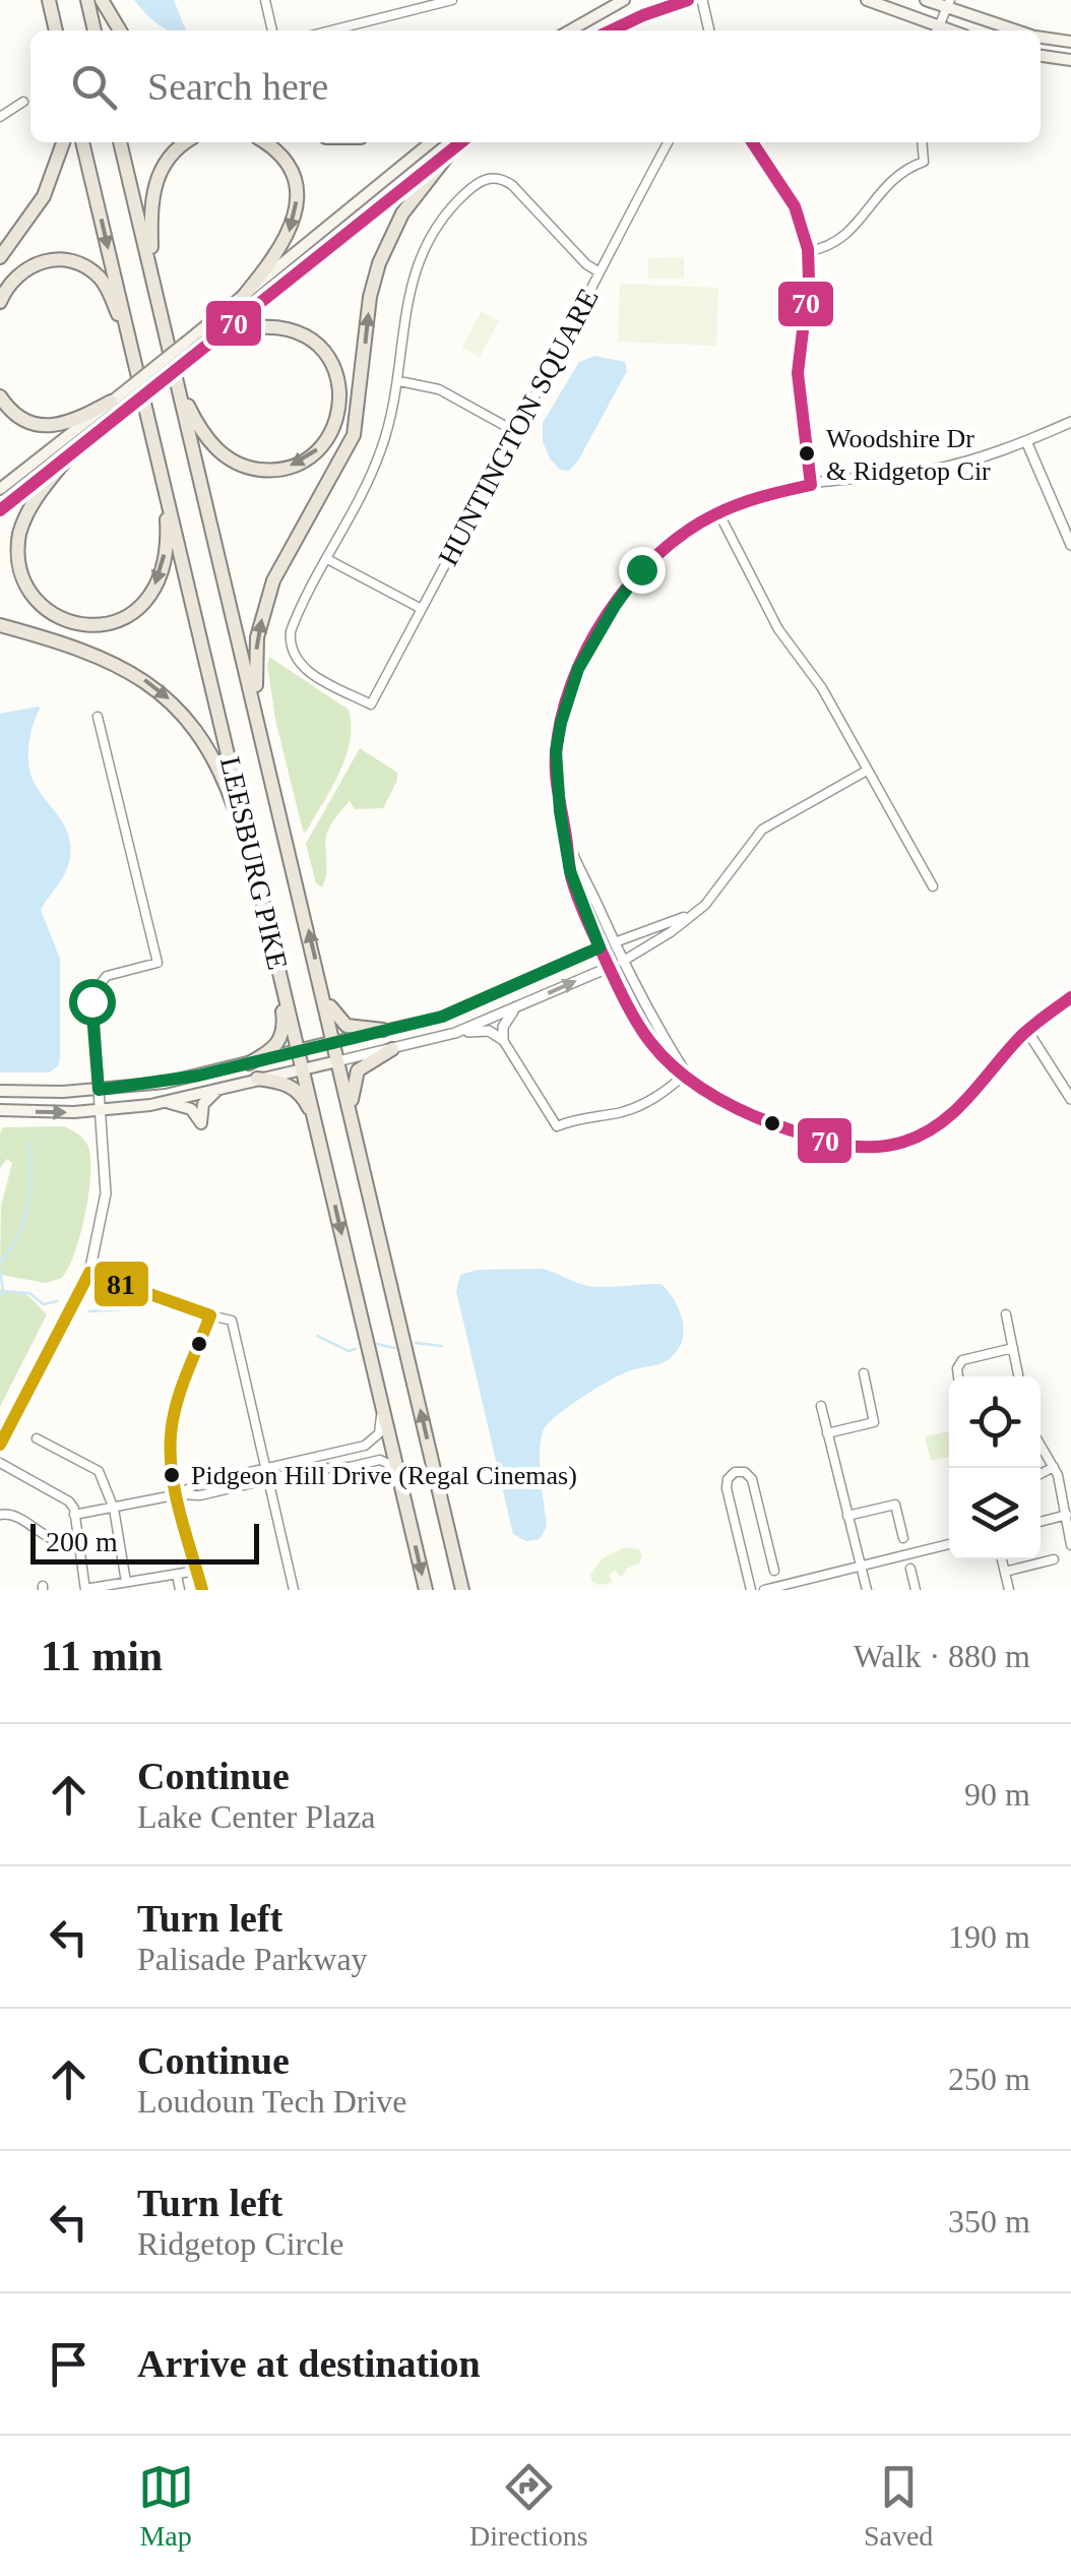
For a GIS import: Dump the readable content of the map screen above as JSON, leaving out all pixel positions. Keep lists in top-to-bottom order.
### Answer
{
  "streets": {
    "highway": ["LEESBURG PIKE"],
    "street": ["HUNTINGTON SQUARE"]
  },
  "places": ["Woodshire Dr & Ridgetop Cir", "Pidgeon Hill Drive (Regal Cinemas)"],
  "lines": ["transit line 70", "transit line 81"],
  "scale_bar": "200 m",
  "page": {
    "search": "Search here",
    "scale": "200 m",
    "heading": ["11 min", "Walk · 880 m"],
    "list": [
      ["Continue", "Lake Center Plaza", "90 m"],
      ["Turn left", "Palisade Parkway", "190 m"],
      ["Continue", "Loudoun Tech Drive", "250 m"],
      ["Turn left", "Ridgetop Circle", "350 m"],
      "Arrive at destination"
    ],
    "nav": ["Map", "Directions", "Saved"]
  }
}
